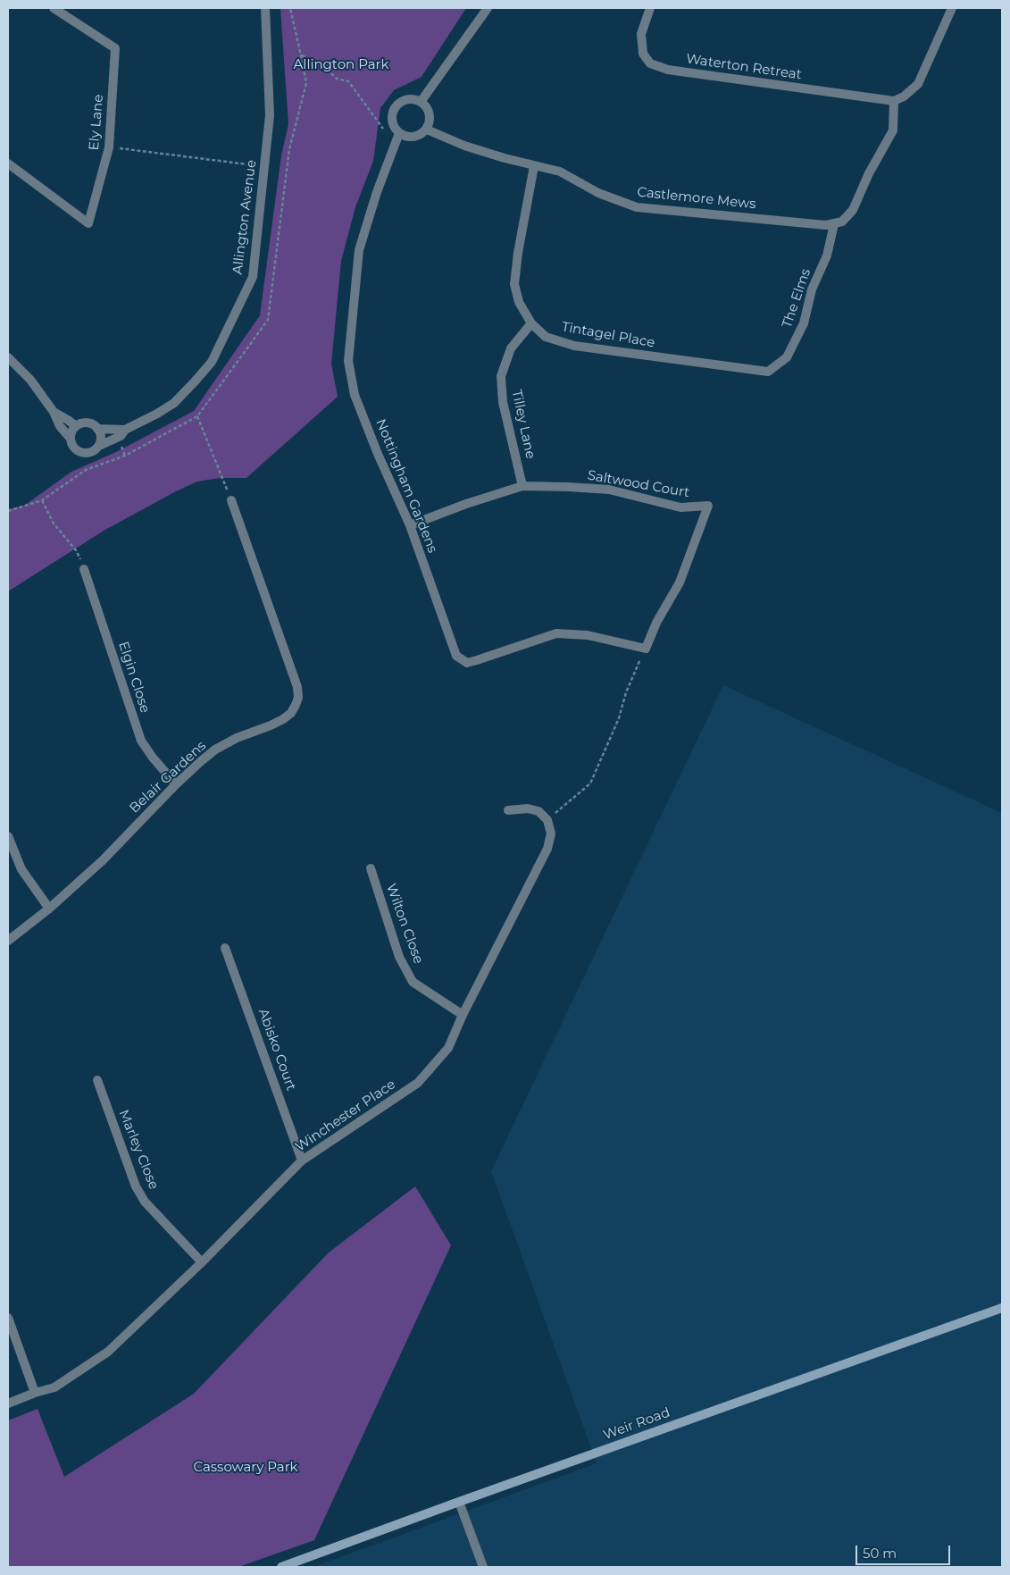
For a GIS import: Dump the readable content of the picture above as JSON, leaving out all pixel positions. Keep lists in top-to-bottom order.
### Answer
{
  "streets": {
    "street": [
      "Waterton Retreat",
      "Ely Lane",
      "Castlemore Mews",
      "Allington Avenue",
      "The Elms",
      "Tintagel Place",
      "Tilley Lane",
      "Saltwood Court",
      "Nottingham Gardens",
      "Elgin Close",
      "Belair Gardens",
      "Wilton Close",
      "Abisko Court",
      "Winchester Place",
      "Marley Close",
      "Weir Road"
    ]
  },
  "crossings": [
    ["Castlemore Mews", "The Elms"],
    ["Castlemore Mews", "Tintagel Place"],
    ["Castlemore Mews", "Nottingham Gardens"],
    ["The Elms", "Tintagel Place"],
    ["Tintagel Place", "Tilley Lane"],
    ["Tilley Lane", "Saltwood Court"],
    ["Saltwood Court", "Nottingham Gardens"],
    ["Elgin Close", "Belair Gardens"],
    ["Wilton Close", "Winchester Place"],
    ["Abisko Court", "Winchester Place"],
    ["Winchester Place", "Marley Close"]
  ],
  "parks": ["Allington Park", "Cassowary Park"],
  "scale_bar": "50 m"
}
